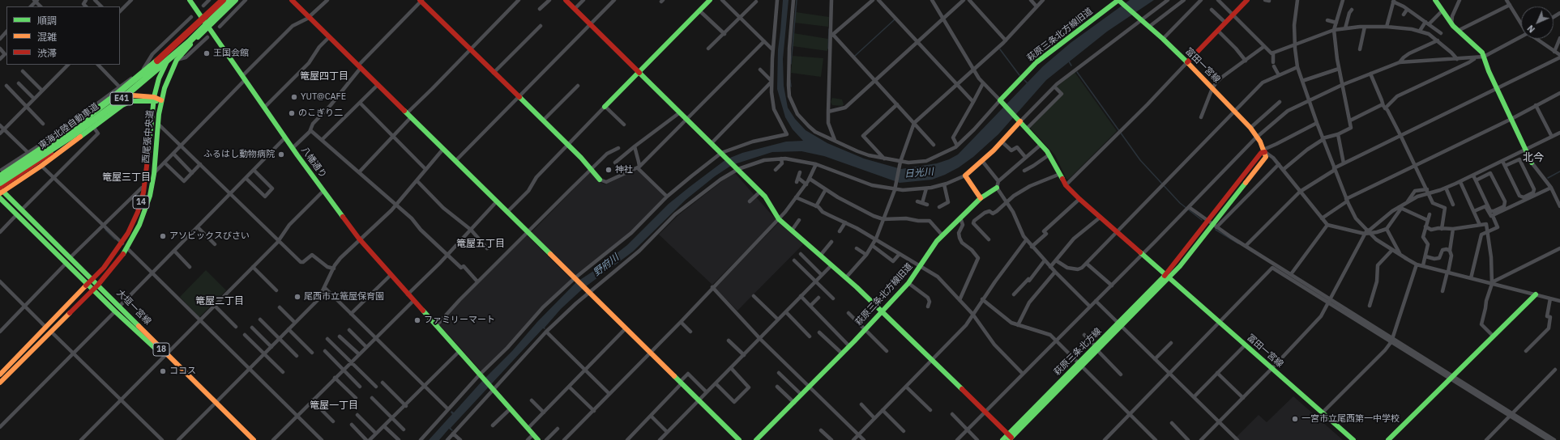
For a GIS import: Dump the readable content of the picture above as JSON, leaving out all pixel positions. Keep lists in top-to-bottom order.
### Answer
{
  "streets": {
    "main road": [
      "萩原三条北方線旧道",
      "富田一宮線",
      "E41",
      "東海北陸自動車道",
      "西尾張中央道",
      "八幡通り",
      "14",
      "大垣一宮線",
      "18",
      "冨田一宮線",
      "萩原三条北方線"
    ]
  },
  "crossings": [
    ["萩原三条北方線旧道", "富田一宮線"],
    ["西尾張中央道", "八幡通り"],
    ["西尾張中央道", "大垣一宮線"],
    ["冨田一宮線", "萩原三条北方線"]
  ],
  "districts": [
    "篭屋四丁目",
    "北今",
    "篭屋三丁目",
    "篭屋五丁目",
    "篭屋二丁目",
    "篭屋一丁目"
  ],
  "water": ["日光川", "野府川"],
  "places": [
    "王国会館",
    "YUT@CAFE",
    "のこぎり二",
    "ふるはし動物病院",
    "神社",
    "アソビックスびさい",
    "尾西市立篭屋保育園",
    "ファミリーマート",
    "ココス",
    "一宮市立尾西第一中学校"
  ],
  "legend": ["順調", "混雑", "渋滞"],
  "north": "bottom left"
}
